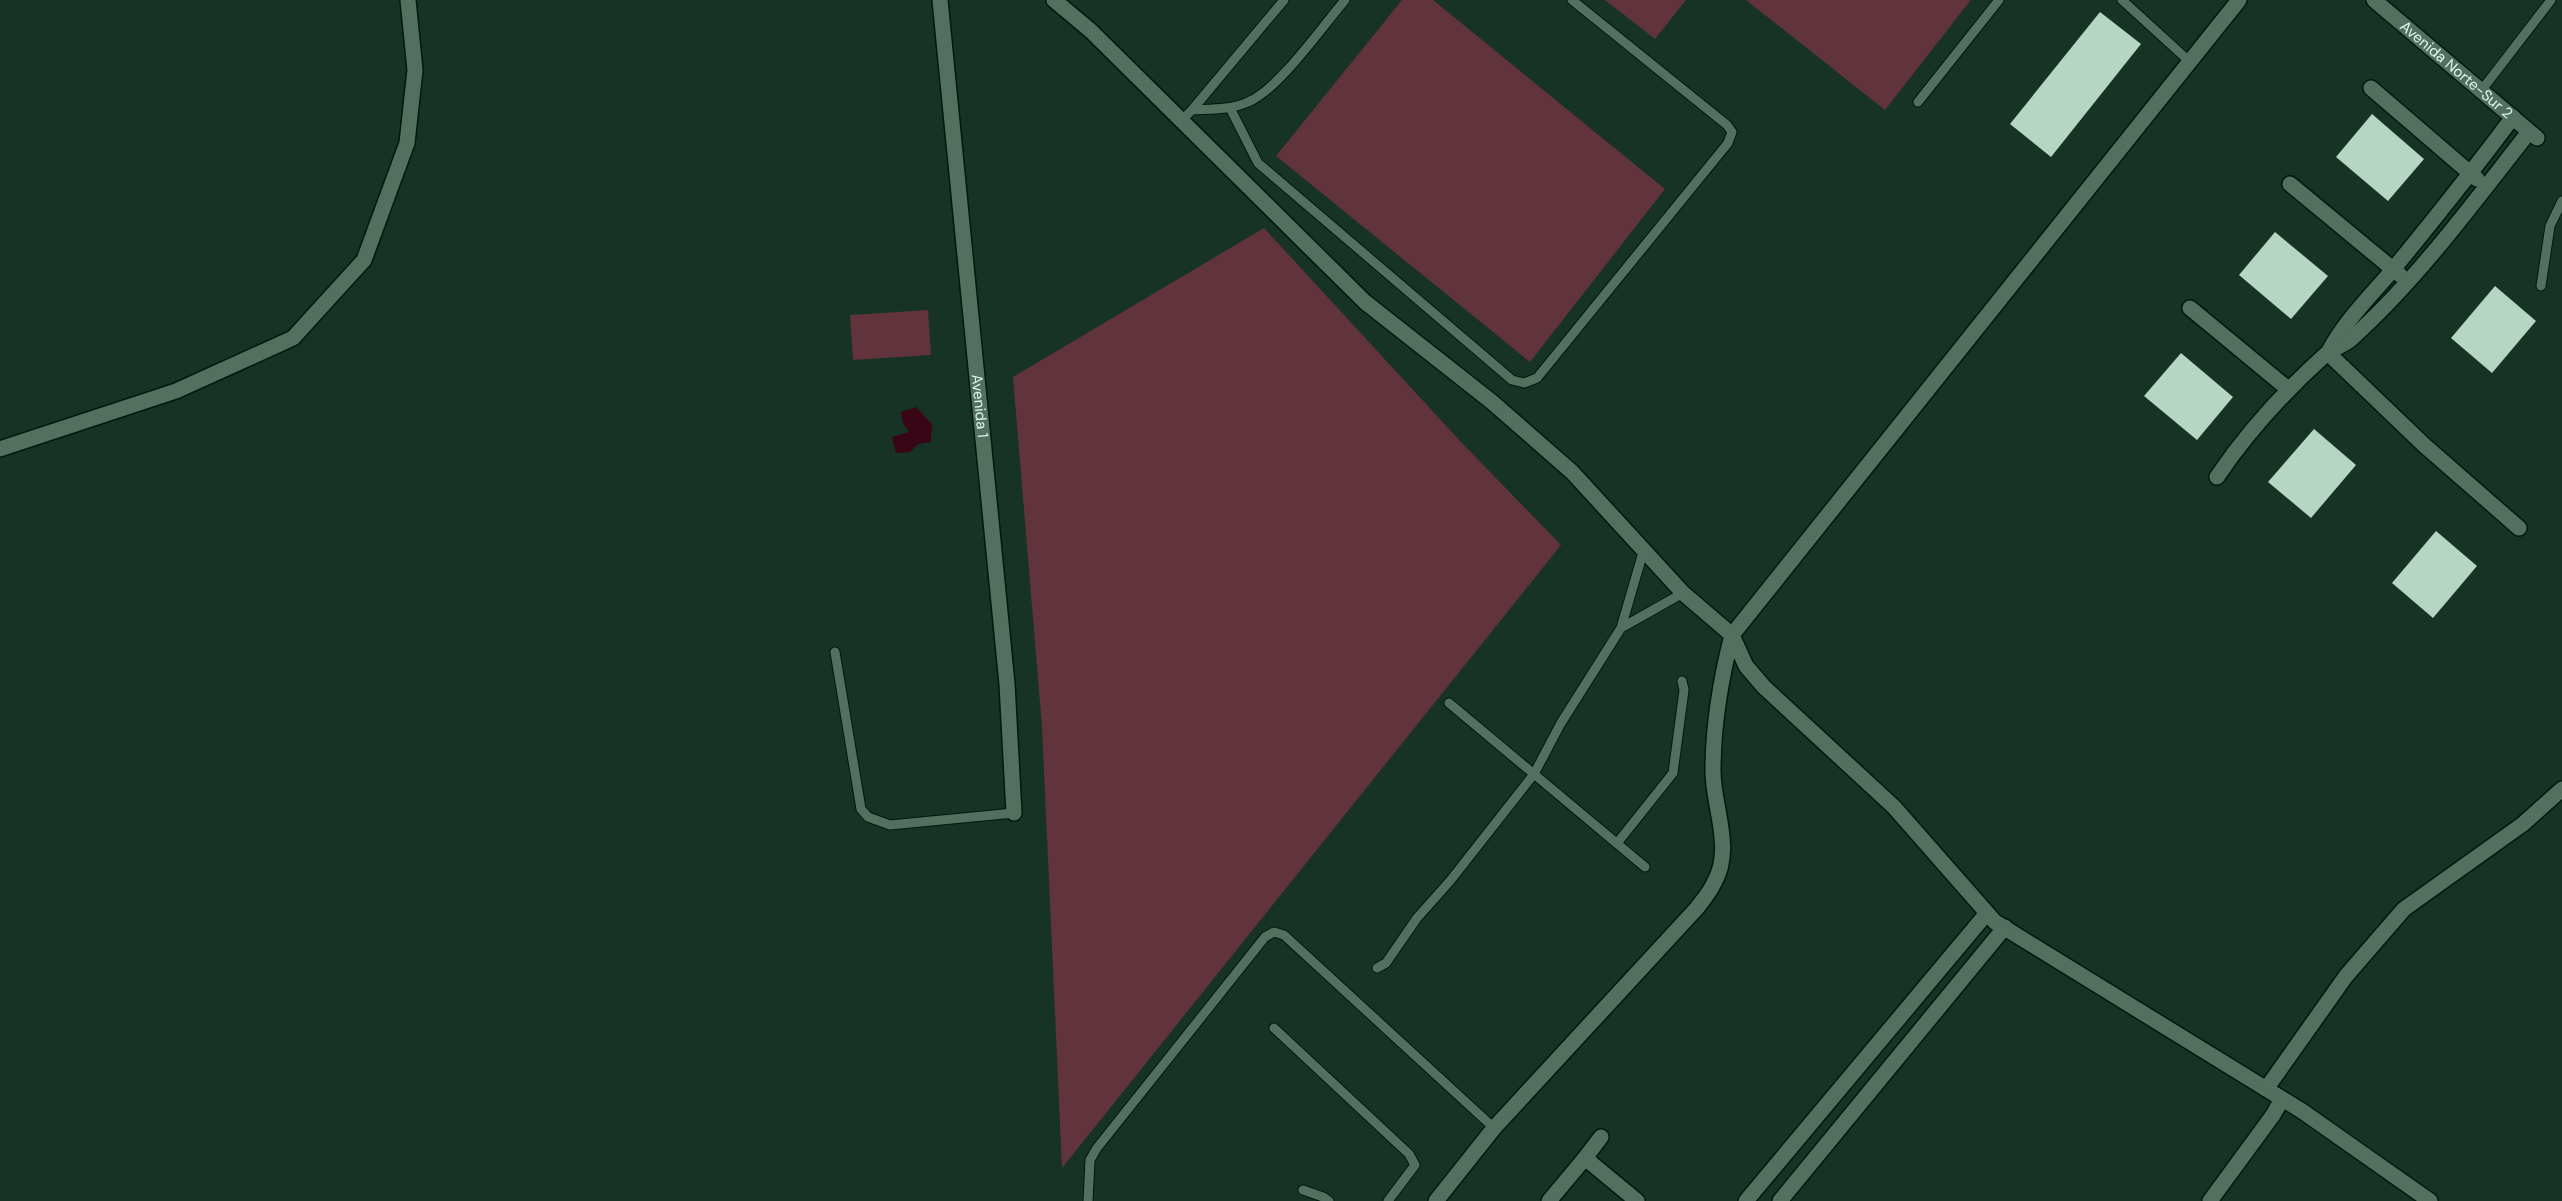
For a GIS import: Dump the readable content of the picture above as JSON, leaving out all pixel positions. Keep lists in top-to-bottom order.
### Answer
{
  "streets": {
    "street": ["Avenida Norte-Sur 2", "Avenida 1"]
  }
}
